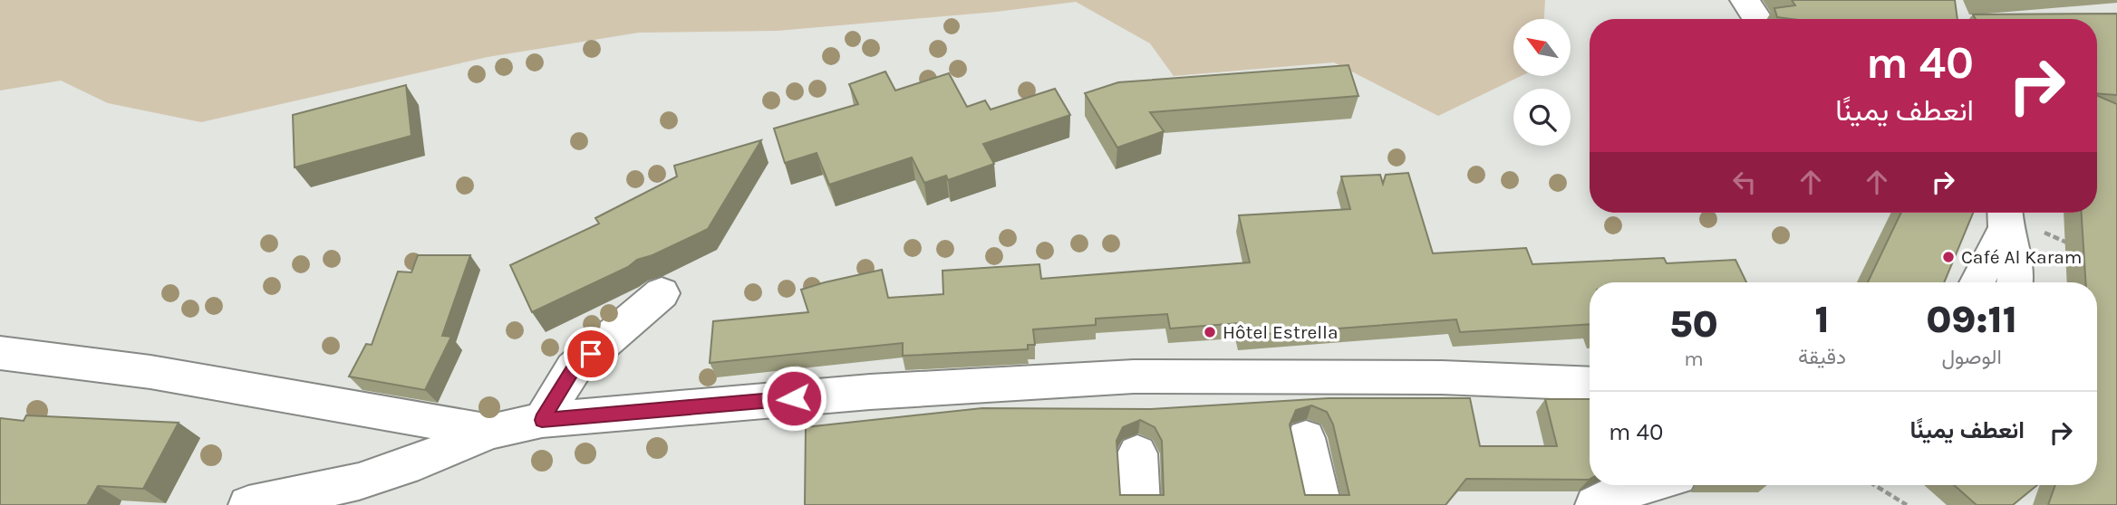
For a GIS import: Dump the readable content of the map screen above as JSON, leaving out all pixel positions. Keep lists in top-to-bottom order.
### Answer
{
  "places": ["Café Al Karam", "Hôtel Estrella"],
  "north": "top left",
  "page": {
    "turn": ["40 m", "انعطف يمينًا"],
    "eta": [
      "09:11",
      "الوصول",
      "1",
      "دقيقة",
      "50",
      "m"
    ],
    "list": [
      {
        "name": "انعطف يمينًا",
        "value": "40 m"
      }
    ]
  }
}
